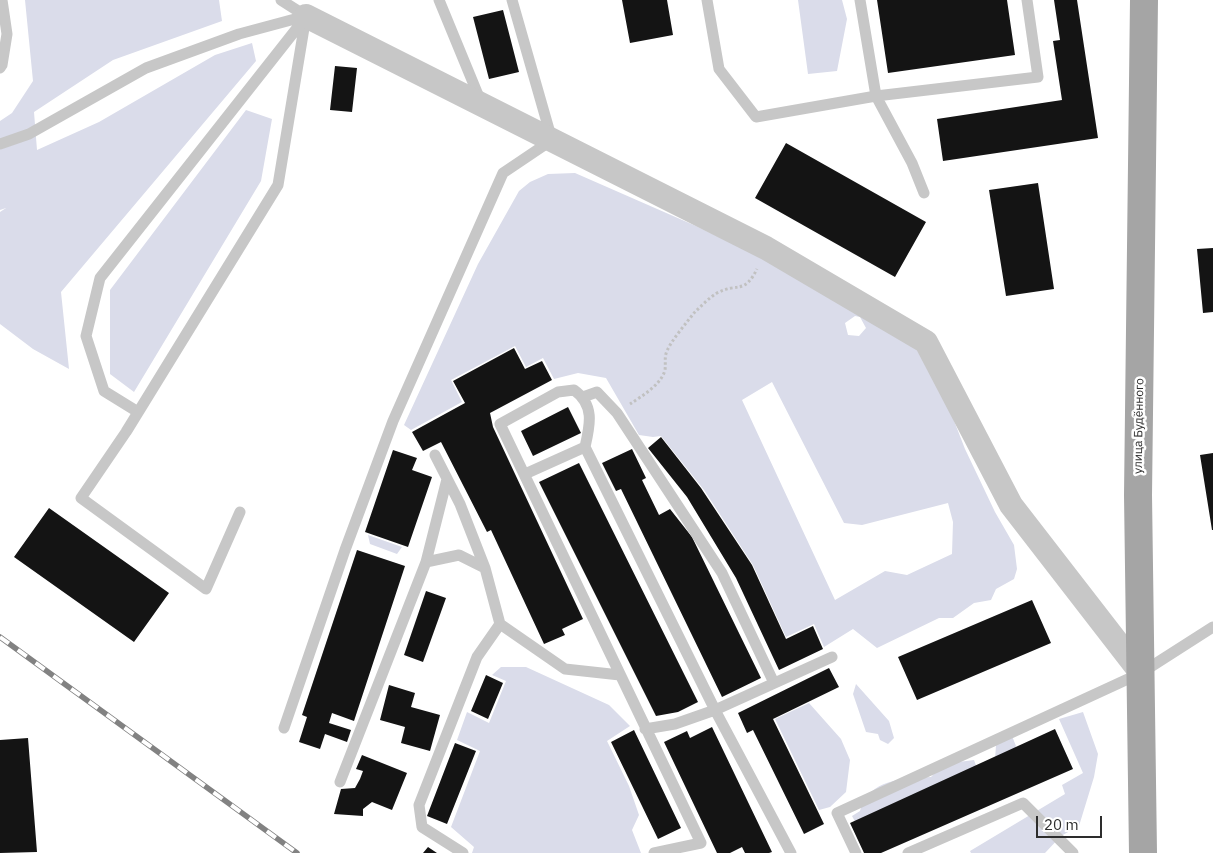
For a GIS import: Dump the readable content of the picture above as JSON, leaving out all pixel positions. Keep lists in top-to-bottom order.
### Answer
{
  "streets": {
    "main road": ["улица Будённого"]
  },
  "scale_bar": "20 m"
}
